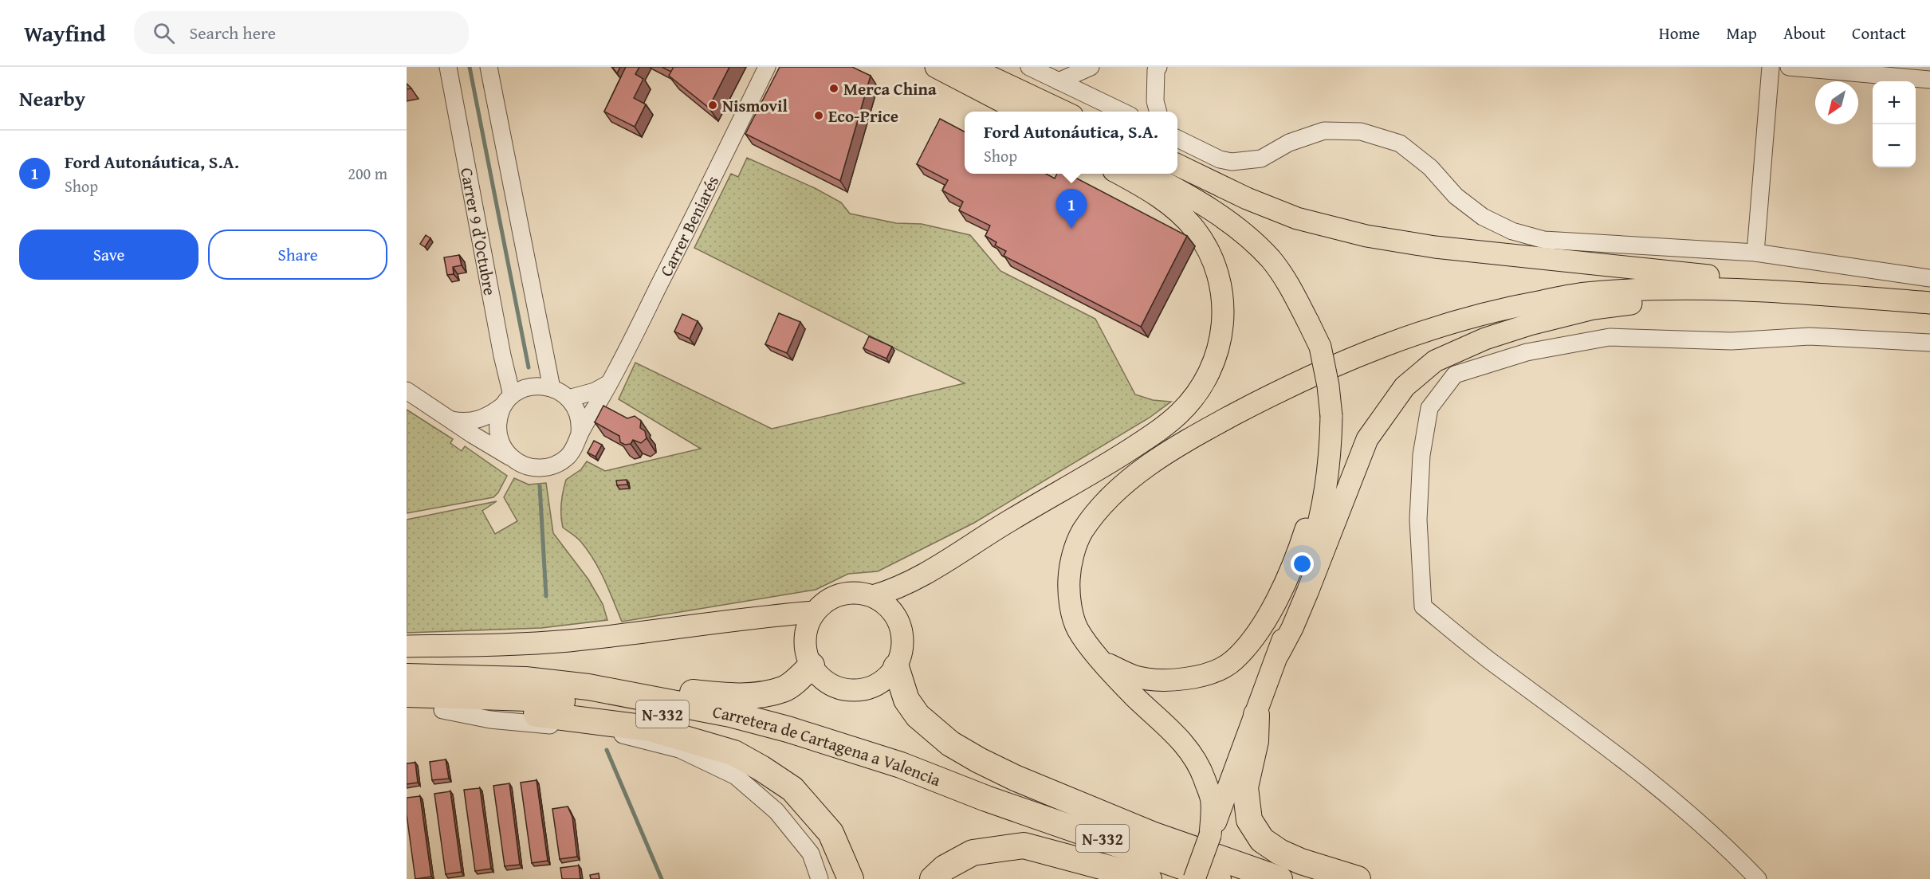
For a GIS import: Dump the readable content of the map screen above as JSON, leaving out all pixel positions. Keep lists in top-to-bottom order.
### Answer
{
  "streets": {
    "highway": ["N-332", "Carretera de Cartagena a Valencia"],
    "street": ["Carrer Beniarés", "Carrer 9 d’Octubre"]
  },
  "crossings": [
    ["Carrer Beniarés", "Carrer 9 d’Octubre"]
  ],
  "places": ["Merca China", "Nismovil", "Eco-Price"],
  "north": "bottom left",
  "page": {
    "header": "Wayfind",
    "search": "Search here",
    "nav": [
      "Home",
      "Map",
      "About",
      "Contact"
    ],
    "heading": "Nearby",
    "map_buttons": ["+", "−"],
    "popup": ["Ford Autonáutica, S.A.", "Shop"],
    "list": [
      {
        "mark": "1",
        "name": "Ford Autonáutica, S.A.",
        "note": "Shop",
        "value": "200 m"
      }
    ],
    "pins": "1",
    "buttons": ["Save", "Share"]
  }
}
